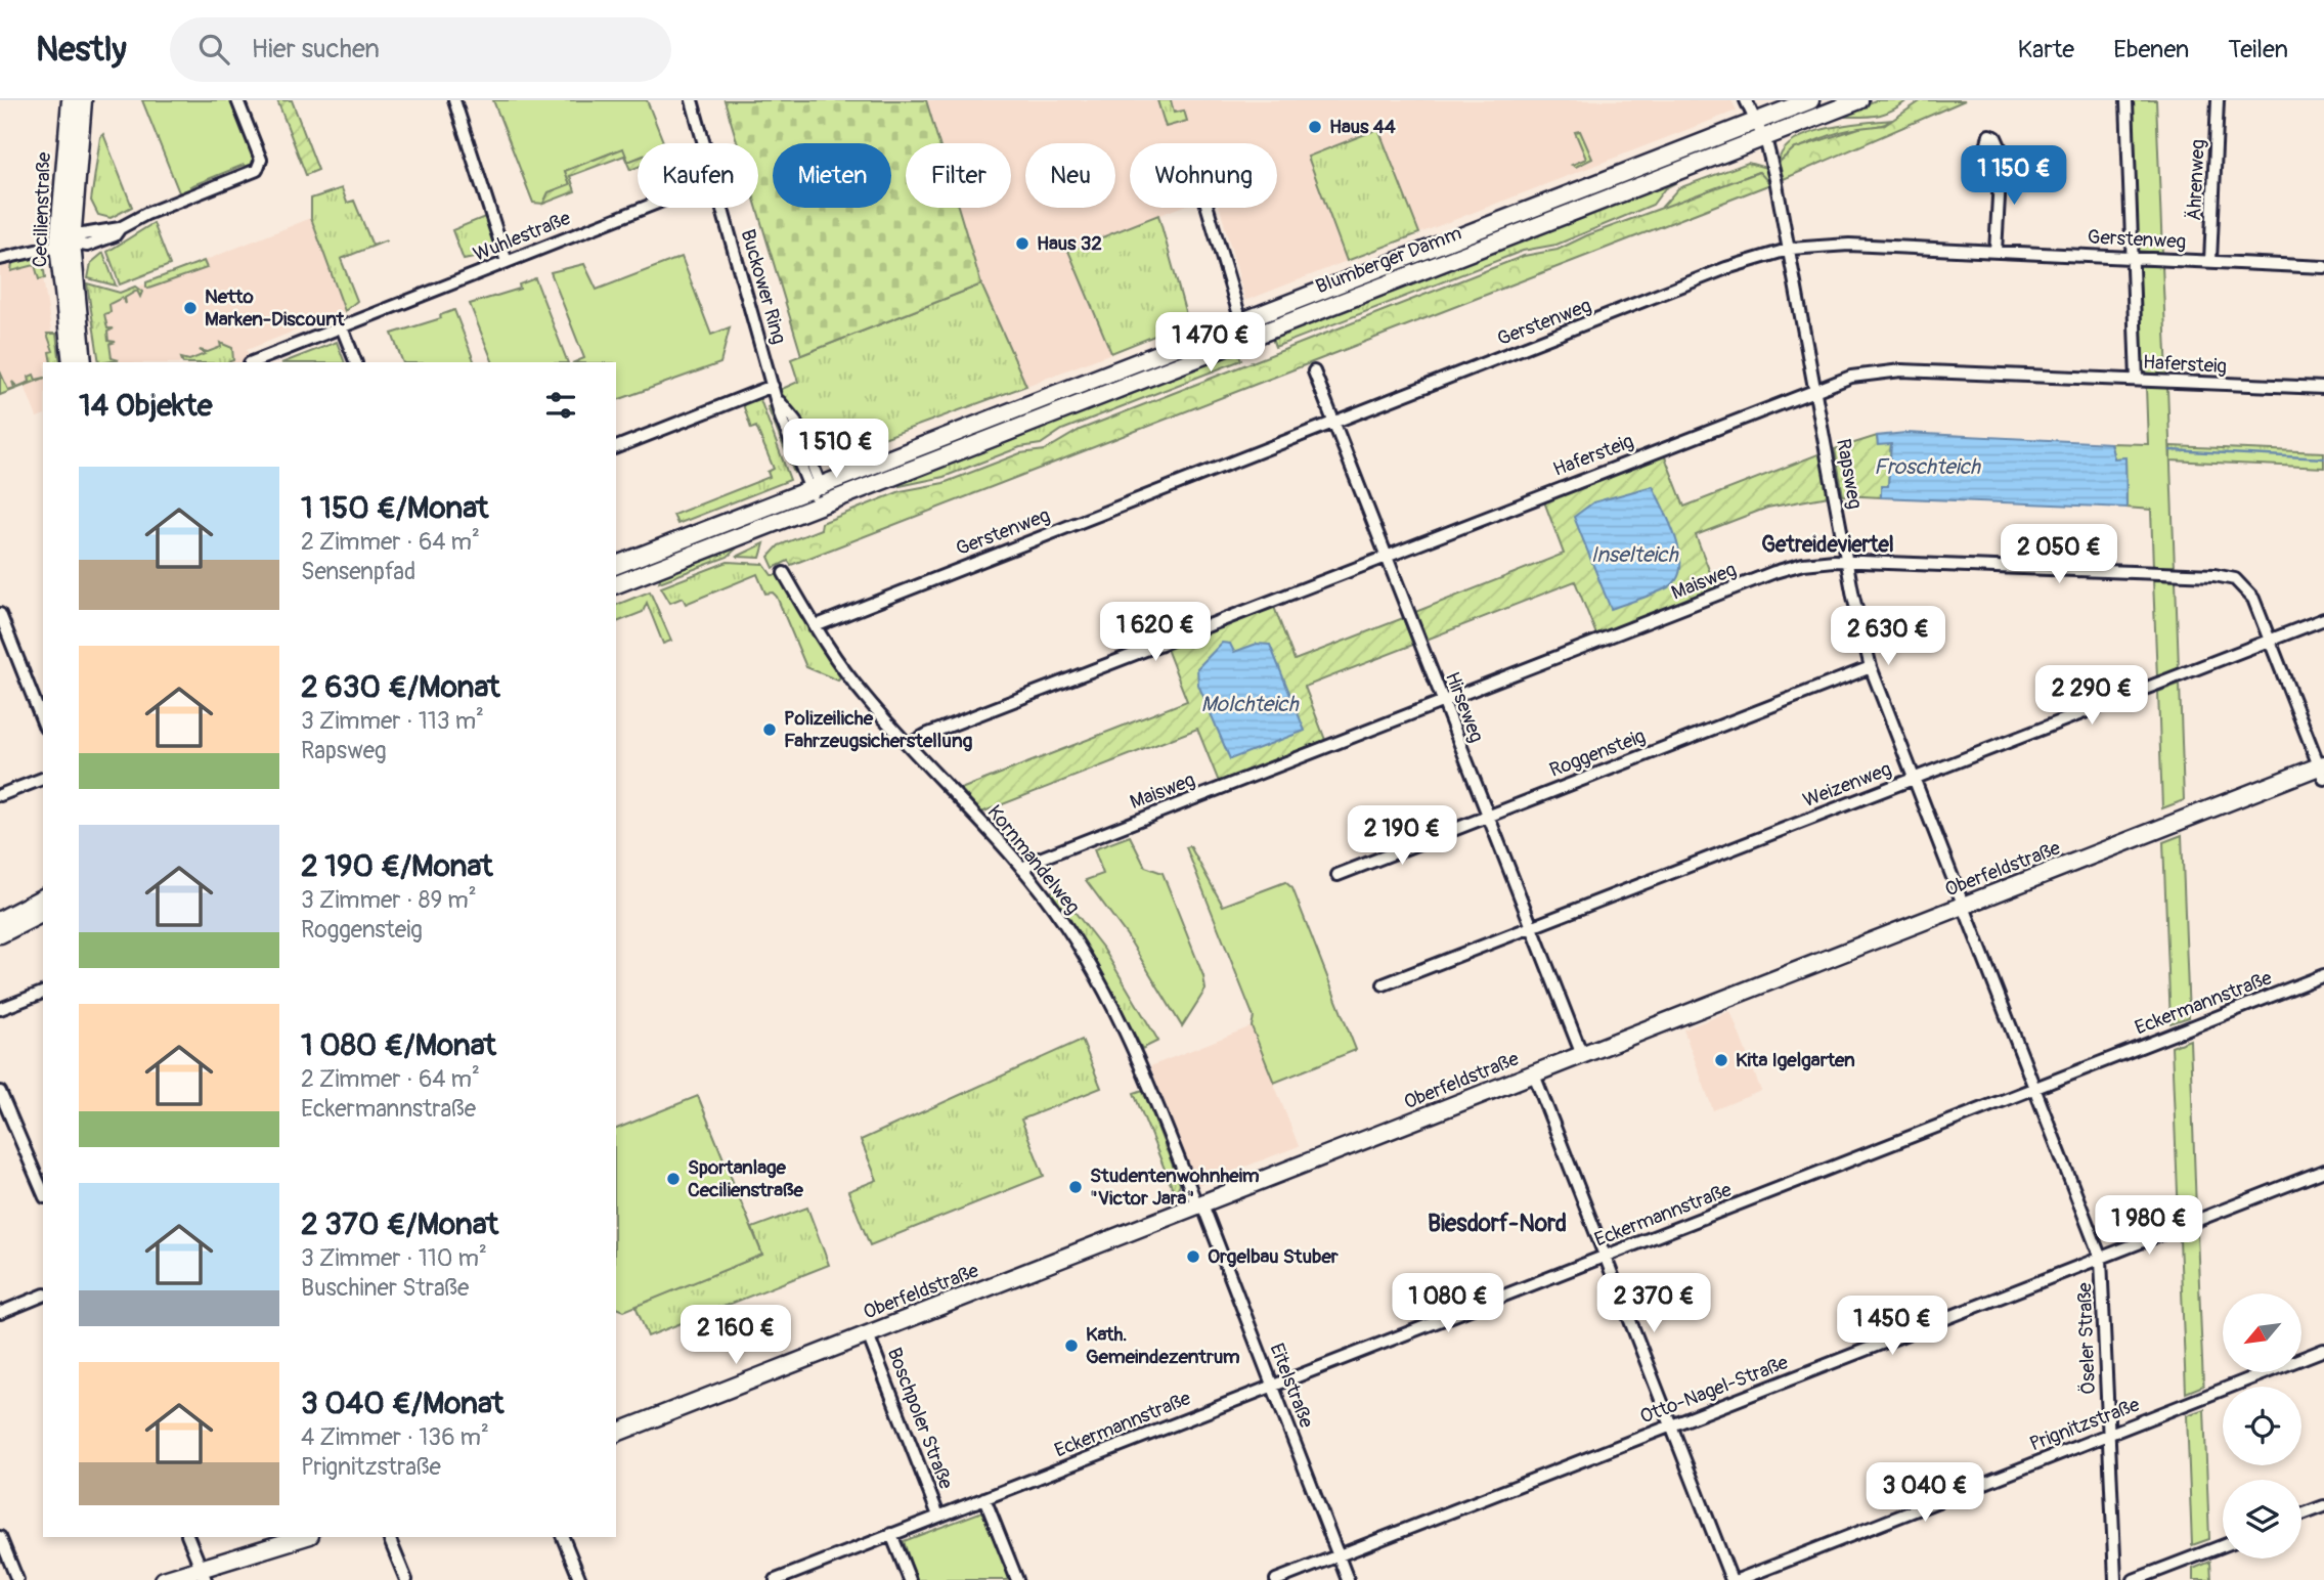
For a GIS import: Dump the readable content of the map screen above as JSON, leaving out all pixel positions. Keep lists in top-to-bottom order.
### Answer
{
  "streets": {
    "main road": ["Cecilienstraße", "Blumberger Damm", "Oberfeldstraße"],
    "street": [
      "Ährenweg",
      "Wuhlestraße",
      "Gerstenweg",
      "Buckower Ring",
      "Hafersteig",
      "Rapsweg",
      "Maisweg",
      "Hirseweg",
      "Roggensteig",
      "Weizenweg",
      "Kornmandelweg",
      "Eckermannstraße",
      "Öseler Straße",
      "Eitelstraße",
      "Otto-Nagel-Straße",
      "Boschpoler Straße",
      "Prignitzstraße"
    ]
  },
  "crossings": [
    ["Ährenweg", "Gerstenweg"],
    ["Gerstenweg", "Rapsweg"],
    ["Gerstenweg", "Hirseweg"],
    ["Gerstenweg", "Kornmandelweg"],
    ["Blumberger Damm", "Buckower Ring"],
    ["Blumberger Damm", "Rapsweg"],
    ["Hafersteig", "Rapsweg"],
    ["Hafersteig", "Hirseweg"],
    ["Hafersteig", "Kornmandelweg"],
    ["Rapsweg", "Maisweg"],
    ["Rapsweg", "Roggensteig"],
    ["Rapsweg", "Weizenweg"],
    ["Rapsweg", "Oberfeldstraße"],
    ["Rapsweg", "Öseler Straße"],
    ["Maisweg", "Hirseweg"],
    ["Maisweg", "Weizenweg"],
    ["Maisweg", "Kornmandelweg"],
    ["Maisweg", "Oberfeldstraße"],
    ["Hirseweg", "Roggensteig"],
    ["Hirseweg", "Weizenweg"],
    ["Hirseweg", "Oberfeldstraße"],
    ["Kornmandelweg", "Oberfeldstraße"],
    ["Kornmandelweg", "Eitelstraße"],
    ["Oberfeldstraße", "Öseler Straße"],
    ["Oberfeldstraße", "Eitelstraße"],
    ["Oberfeldstraße", "Boschpoler Straße"],
    ["Eckermannstraße", "Öseler Straße"],
    ["Eckermannstraße", "Eitelstraße"],
    ["Eckermannstraße", "Boschpoler Straße"],
    ["Öseler Straße", "Otto-Nagel-Straße"],
    ["Öseler Straße", "Prignitzstraße"],
    ["Eitelstraße", "Otto-Nagel-Straße"]
  ],
  "districts": ["Getreideviertel", "Biesdorf-Nord"],
  "water": ["Froschteich", "Inselteich", "Molchteich"],
  "places": [
    "Haus 44",
    "Haus 32",
    "Netto Marken-Discount",
    "Polizeiliche Fahrzeugsicherstellung",
    "Kita Igelgarten",
    "Sportanlage Cecilienstraße",
    "Studentenwohnheim \"Victor Jara\"",
    "Orgelbau Stuber",
    "Kath. Gemeindezentrum"
  ],
  "north": "bottom left",
  "page": {
    "header": "Nestly",
    "search": "Hier suchen",
    "nav": ["Karte", "Ebenen", "Teilen"],
    "chip": [
      "Kaufen",
      "Mieten",
      "Filter",
      "Neu",
      "Wohnung"
    ],
    "price": [
      "1 150 €",
      "1 470 €",
      "1 510 €",
      "2 050 €",
      "1 620 €",
      "2 630 €",
      "2 290 €",
      "2 190 €",
      "1 980 €",
      "1 080 €",
      "2 370 €",
      "1 450 €",
      "2 160 €",
      "3 040 €"
    ],
    "heading": "14 Objekte",
    "list": [
      {
        "name": "1 150 €/Monat",
        "note": "2 Zimmer · 64 m² · Sensenpfad"
      },
      {
        "name": "2 630 €/Monat",
        "note": "3 Zimmer · 113 m² · Rapsweg"
      },
      {
        "name": "2 190 €/Monat",
        "note": "3 Zimmer · 89 m² · Roggensteig"
      },
      {
        "name": "1 080 €/Monat",
        "note": "2 Zimmer · 64 m² · Eckermannstraße"
      },
      {
        "name": "2 370 €/Monat",
        "note": "3 Zimmer · 110 m² · Buschiner Straße"
      },
      {
        "name": "3 040 €/Monat",
        "note": "4 Zimmer · 136 m² · Prignitzstraße"
      }
    ]
  }
}
